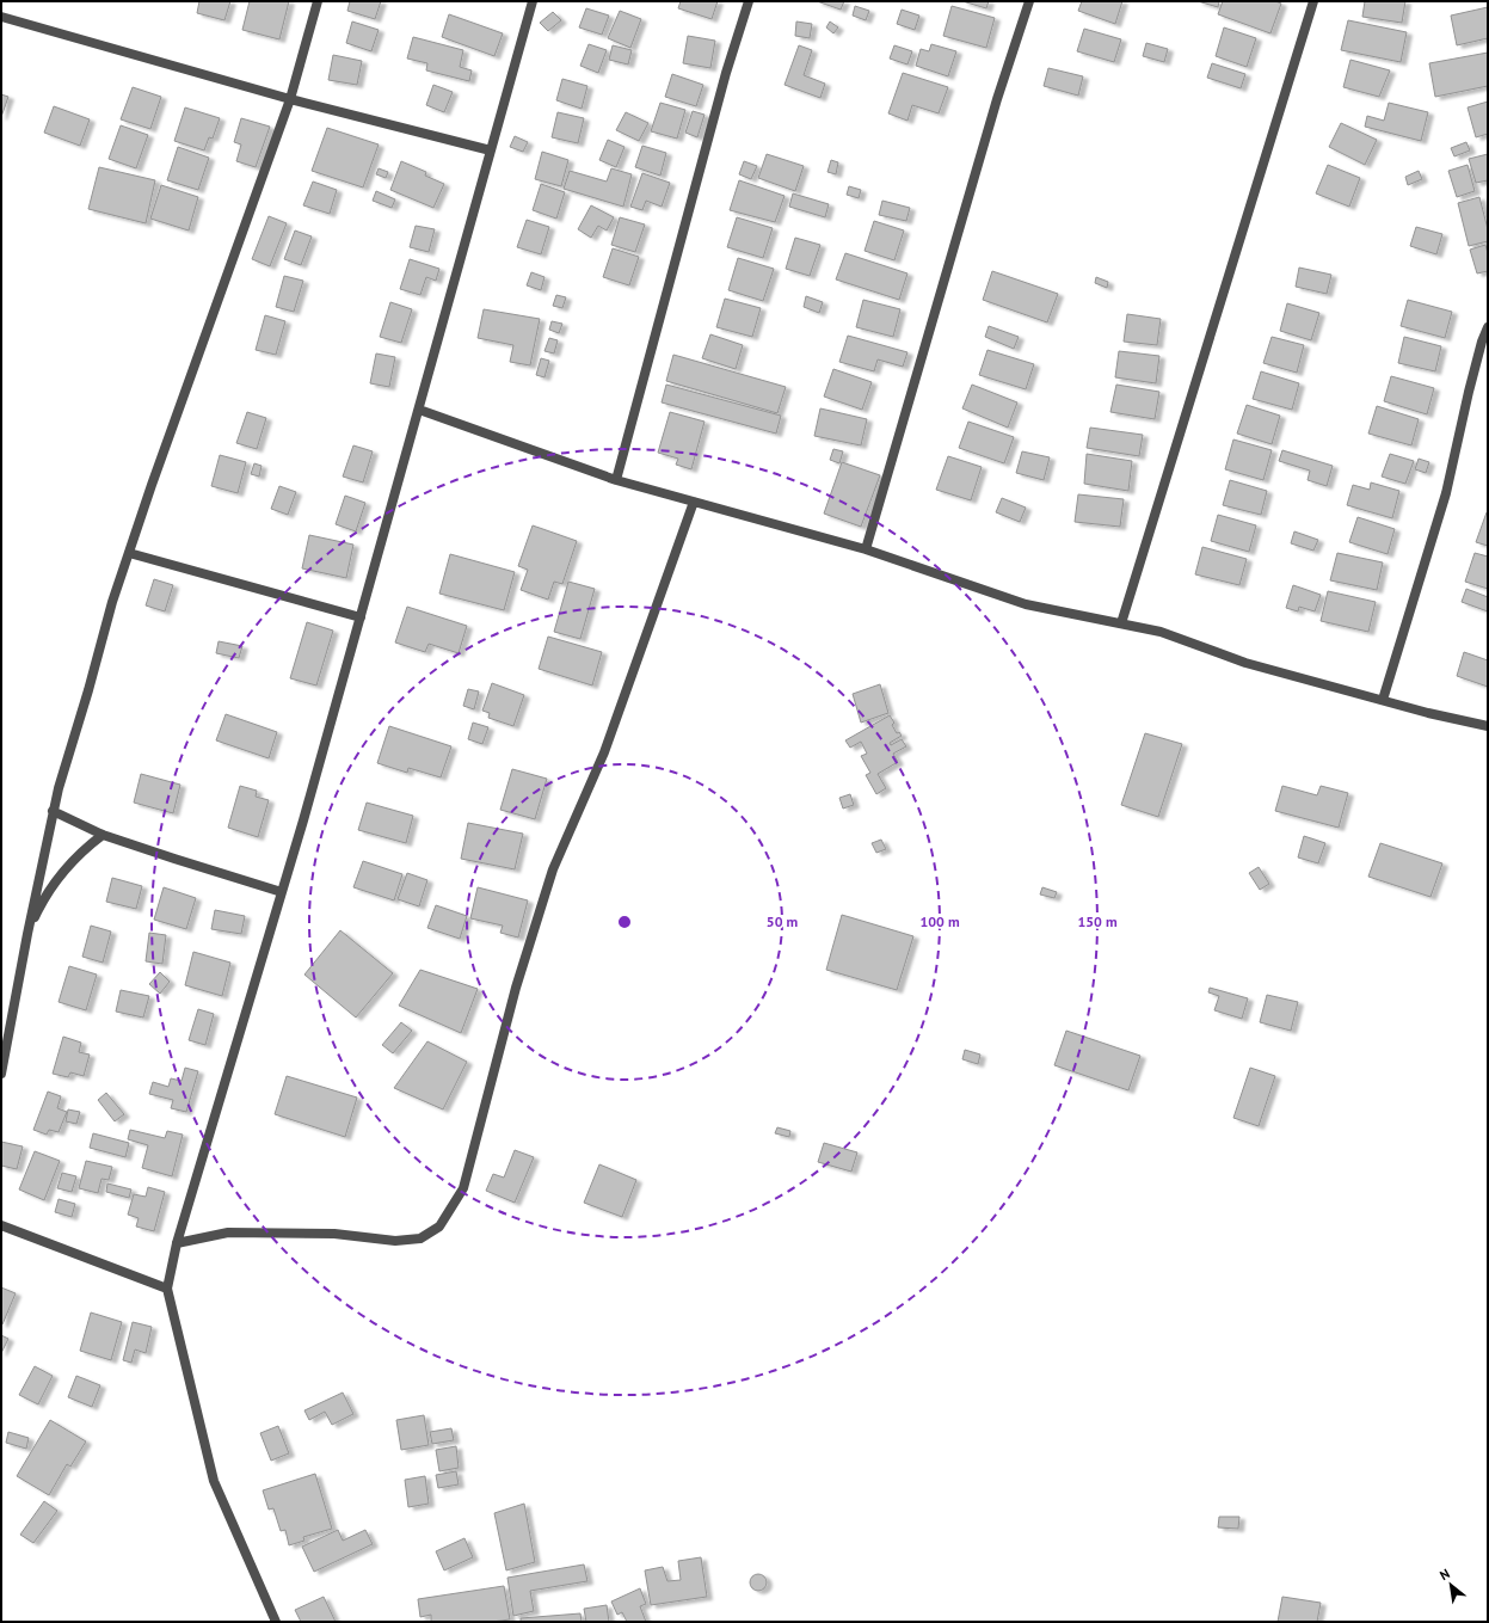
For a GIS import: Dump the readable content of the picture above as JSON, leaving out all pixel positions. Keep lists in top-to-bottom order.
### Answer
{
  "north": "top left",
  "rings": ["50 m", "100 m", "150 m"]
}
